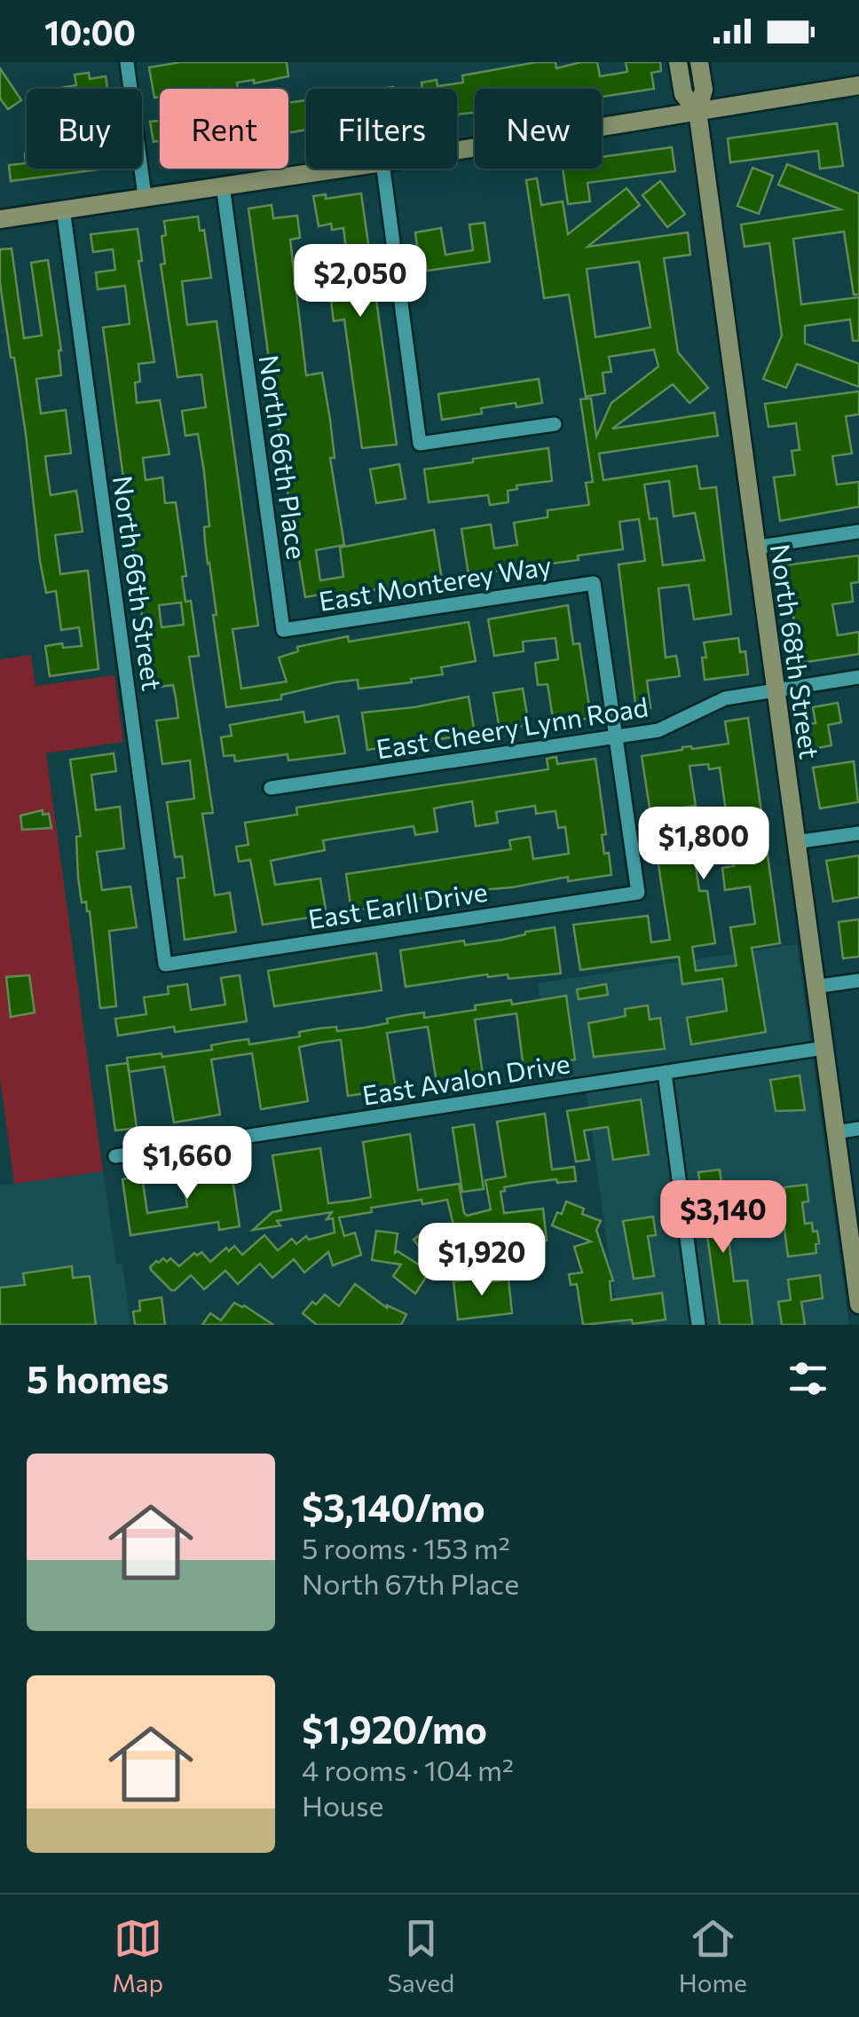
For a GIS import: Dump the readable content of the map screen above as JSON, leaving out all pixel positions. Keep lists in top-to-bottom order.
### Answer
{
  "streets": {
    "main road": ["North 68th Street"],
    "street": [
      "North 66th Place",
      "East Monterey Way",
      "North 66th Street",
      "East Cheery Lynn Road",
      "East Earll Drive",
      "East Avalon Drive"
    ]
  },
  "crossings": [
    ["North 66th Place", "East Monterey Way"],
    ["East Monterey Way", "East Cheery Lynn Road"],
    ["East Monterey Way", "East Earll Drive"],
    ["North 66th Street", "East Earll Drive"],
    ["North 68th Street", "East Cheery Lynn Road"],
    ["North 68th Street", "East Avalon Drive"],
    ["East Cheery Lynn Road", "East Earll Drive"]
  ],
  "page": {
    "status": "10:00",
    "chip": [
      "Buy",
      "Rent",
      "Filters",
      "New"
    ],
    "price": [
      "$2,050",
      "$1,800",
      "$1,660",
      "$3,140",
      "$1,920"
    ],
    "heading": "5 homes",
    "list": [
      {
        "name": "$3,140/mo",
        "note": "5 rooms · 153 m² · North 67th Place"
      },
      {
        "name": "$1,920/mo",
        "note": "4 rooms · 104 m² · House"
      }
    ],
    "tabs": ["Map", "Saved", "Home"]
  }
}
